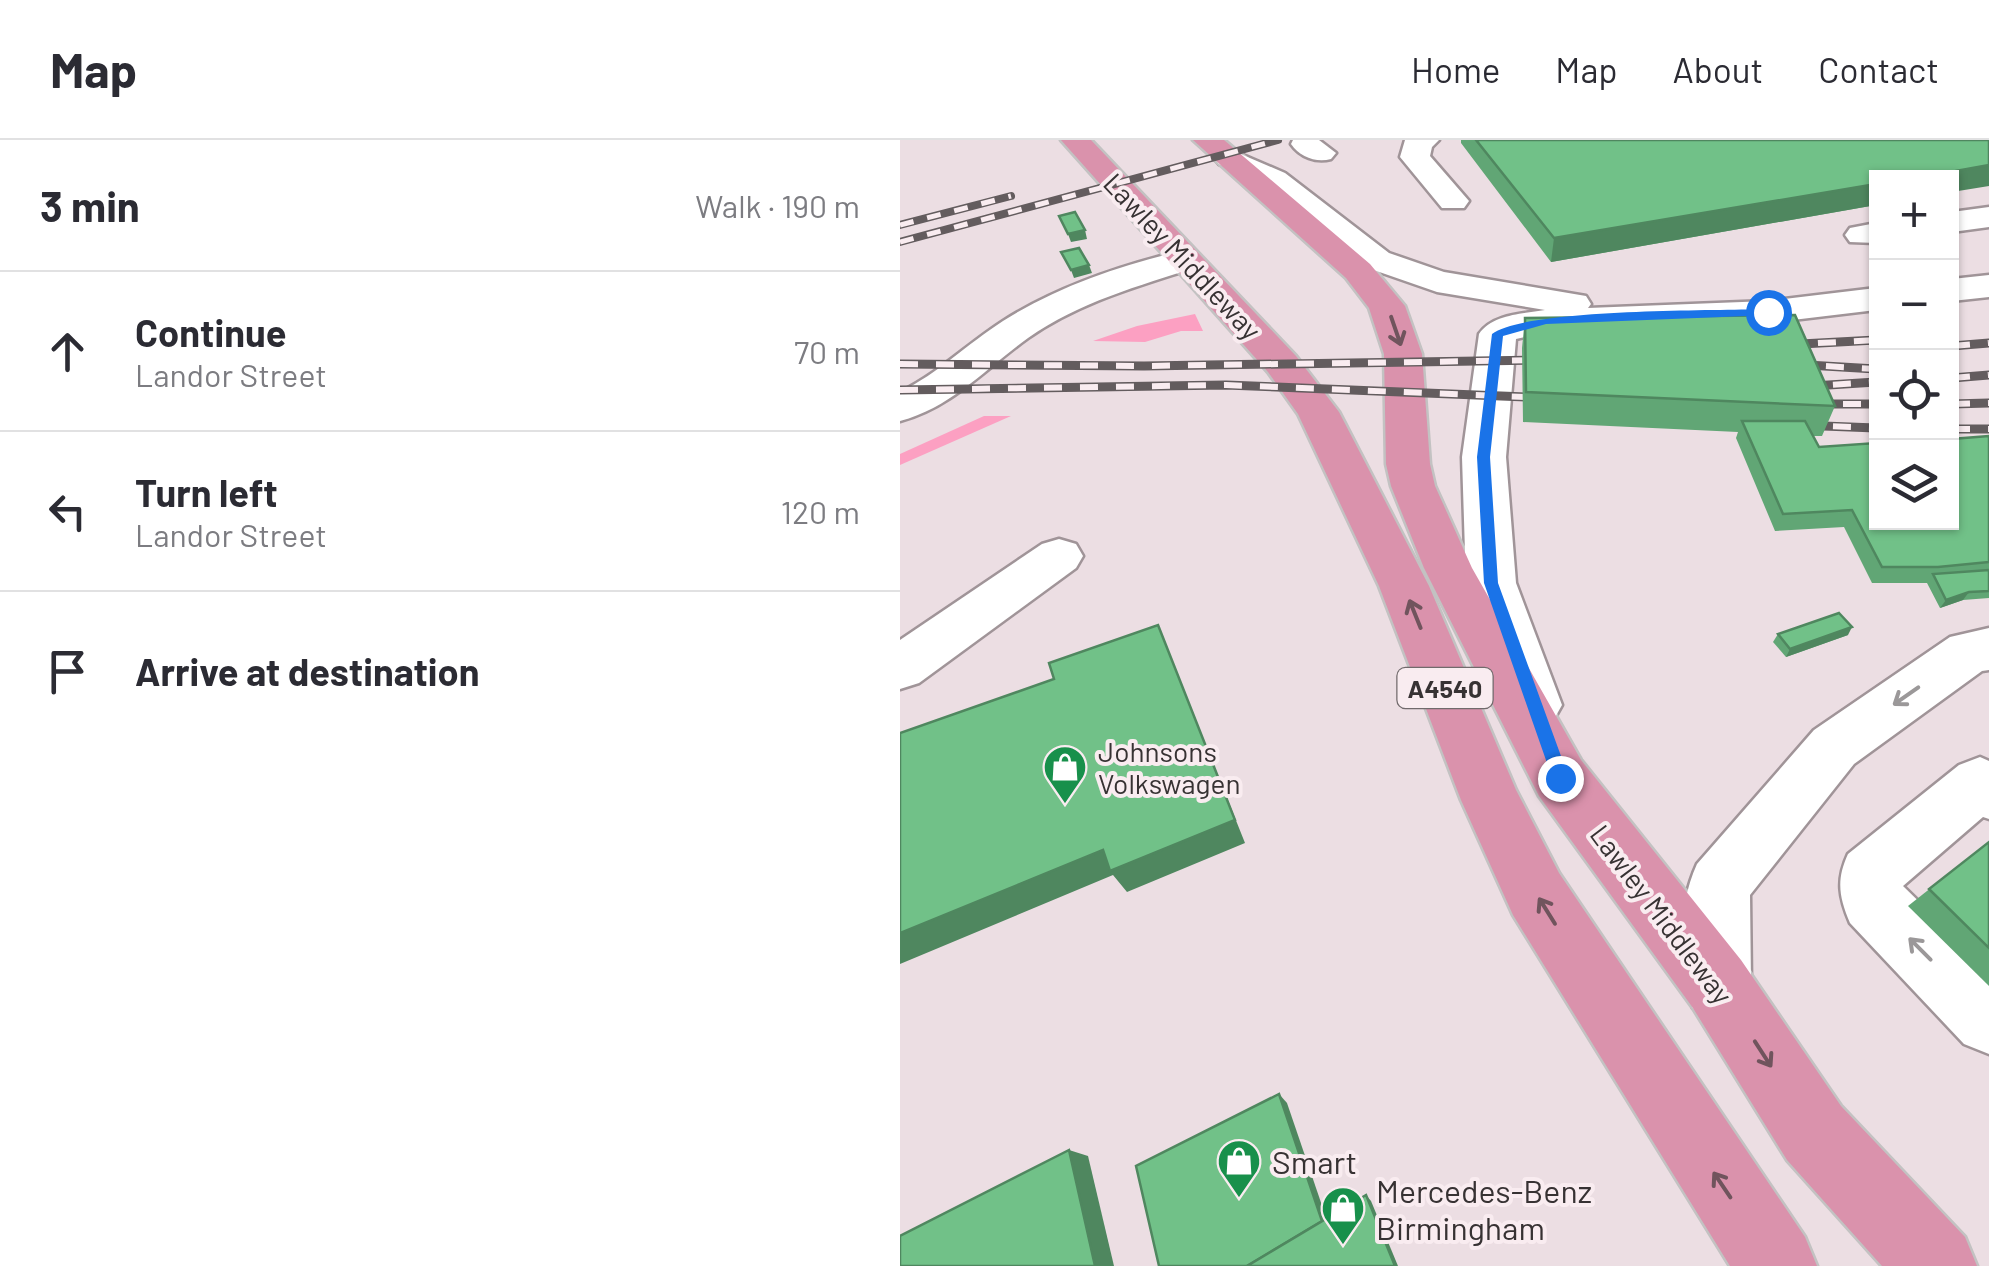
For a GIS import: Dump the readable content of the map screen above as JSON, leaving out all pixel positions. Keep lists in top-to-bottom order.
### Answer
{
  "streets": {
    "highway": ["Lawley Middleway", "A4540"]
  },
  "places": {
    "shop": ["Johnsons Volkswagen", "Smart", "Mercedes-Benz Birmingham"]
  },
  "page": {
    "header": "Map",
    "nav": [
      "Home",
      "Map",
      "About",
      "Contact"
    ],
    "heading": ["3 min", "Walk · 190 m"],
    "map_buttons": ["+", "−"],
    "list": [
      ["Continue", "Landor Street", "70 m"],
      ["Turn left", "Landor Street", "120 m"],
      "Arrive at destination"
    ]
  }
}
